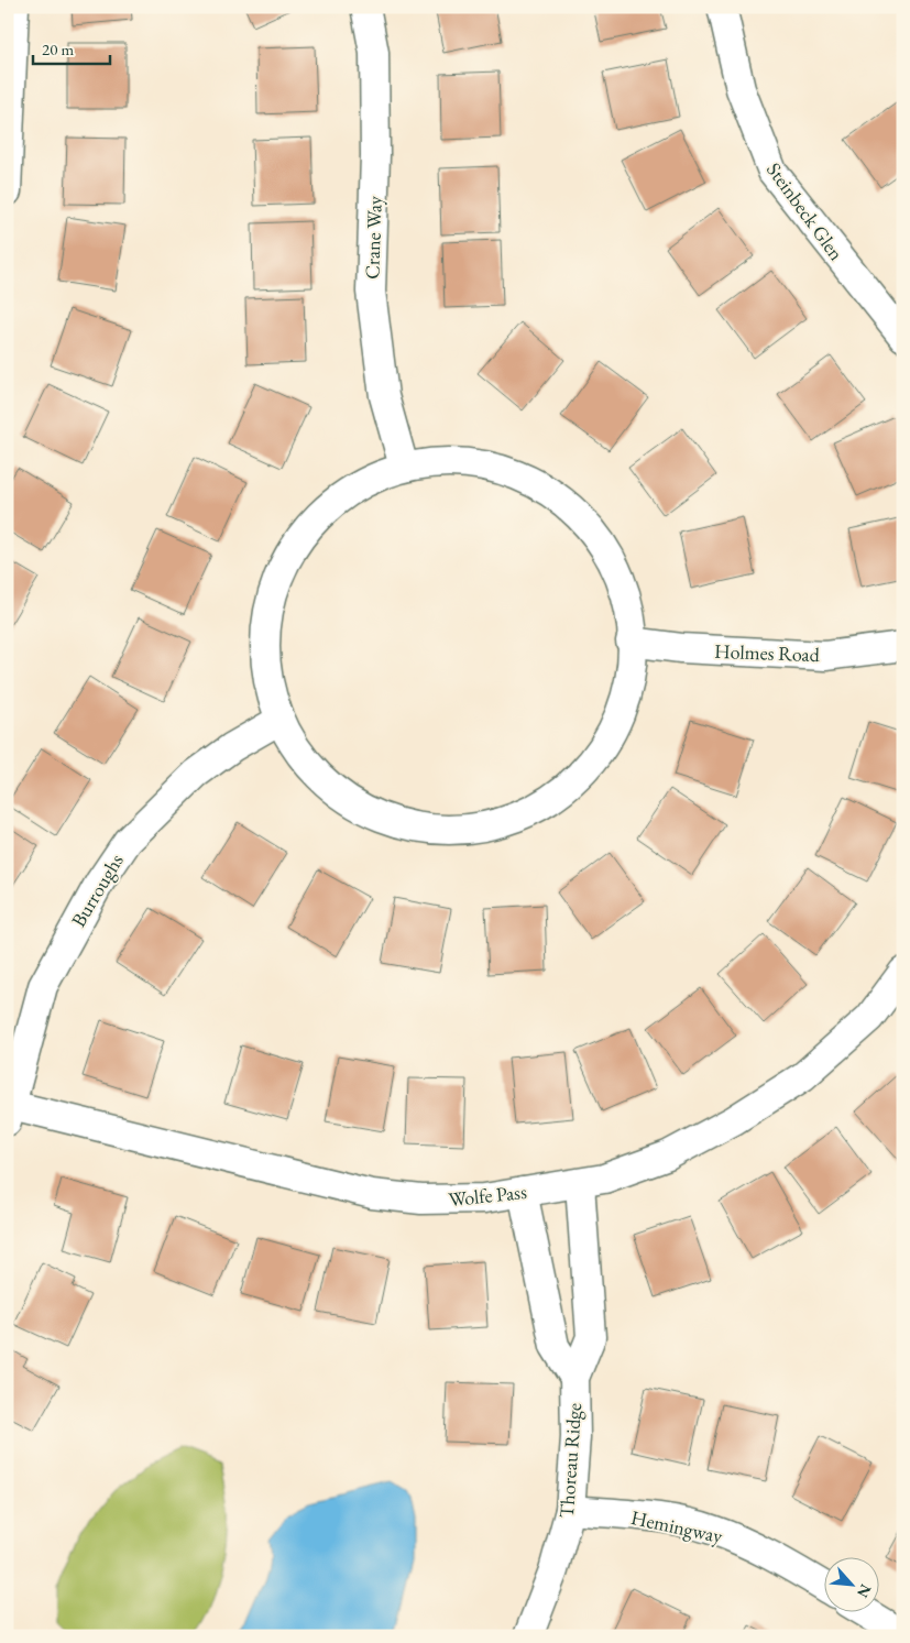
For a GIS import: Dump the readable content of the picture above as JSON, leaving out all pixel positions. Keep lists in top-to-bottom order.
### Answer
{
  "streets": {
    "street": [
      "Steinbeck Glen",
      "Crane Way",
      "Holmes Road",
      "Burroughs",
      "Wolfe Pass",
      "Thoreau Ridge",
      "Hemingway"
    ]
  },
  "crossings": [
    ["Burroughs", "Wolfe Pass"],
    ["Wolfe Pass", "Thoreau Ridge"],
    ["Thoreau Ridge", "Hemingway"]
  ],
  "scale_bar": "20 m",
  "north": "bottom right"
}
